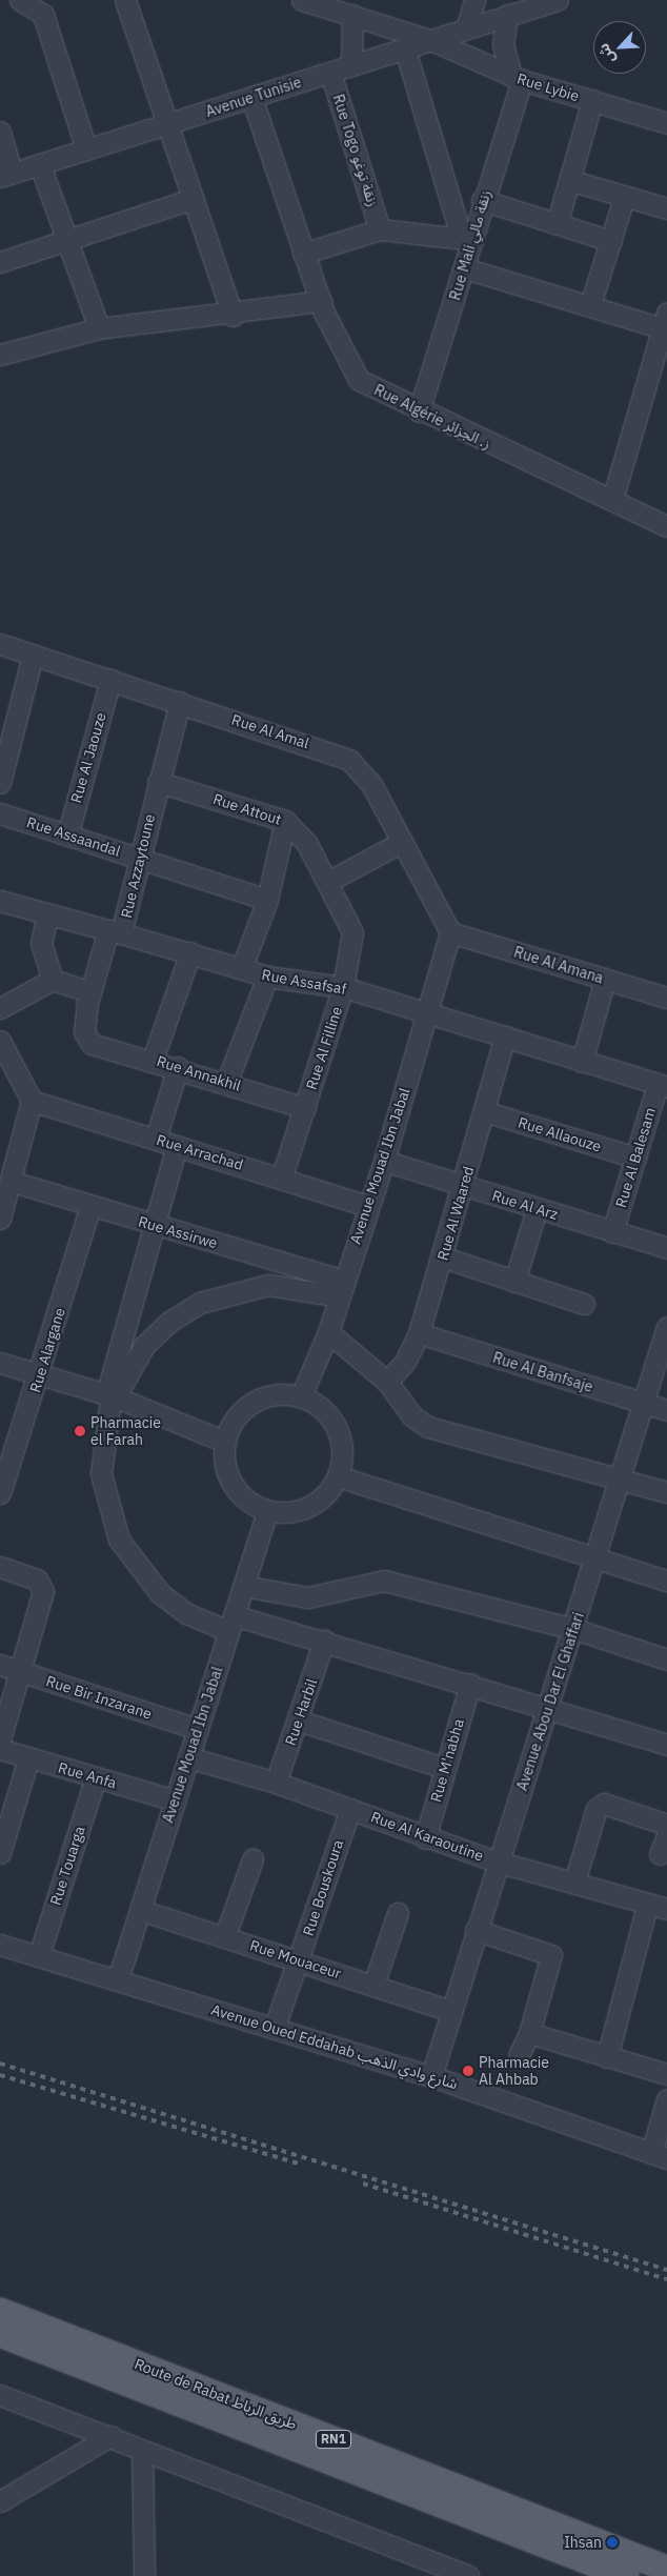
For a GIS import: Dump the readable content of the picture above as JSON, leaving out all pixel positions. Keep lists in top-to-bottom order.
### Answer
{
  "streets": {
    "main road": ["Route de Rabat طريق الرباط", "RN1"],
    "street": [
      "Rue Lybie",
      "Avenue Tunisie",
      "Rue Togo زنقة توغو",
      "Rue Mali زنقة مالي",
      "Rue Algérie ز. الجزائر",
      "Rue Al Amal",
      "Rue Al Jaouze",
      "Rue Attout",
      "Rue Assaandal",
      "Rue Azzaytoune",
      "Rue Al Amana",
      "Rue Assafsaf",
      "Rue Al Filline",
      "Rue Annakhil",
      "Rue Allaouze",
      "Rue Arrachad",
      "Rue Al Balesam",
      "Avenue Mouad Ibn Jabal",
      "Rue Al Arz",
      "Rue Al Waared",
      "Rue Assirwe",
      "Rue Alargane",
      "Rue Al Banfsaje",
      "Rue Bir Inzarane",
      "Avenue Abou Dar El Ghaffari",
      "Rue Harbil",
      "Rue M'nabha",
      "Rue Anfa",
      "Rue Al Karaoutine",
      "Rue Touarga",
      "Rue Bouskoura",
      "Rue Mouaceur",
      "Avenue Oued Eddahab شارع وادي الذهب"
    ]
  },
  "crossings": [
    ["Rue Lybie", "Avenue Tunisie"],
    ["Rue Lybie", "Rue Mali زنقة مالي"],
    ["Avenue Tunisie", "Rue Togo زنقة توغو"],
    ["Avenue Tunisie", "Rue Algérie ز. الجزائر"],
    ["Rue Mali زنقة مالي", "Rue Algérie ز. الجزائر"],
    ["Rue Al Amal", "Rue Al Jaouze"],
    ["Rue Al Amal", "Rue Azzaytoune"],
    ["Rue Al Amal", "Rue Al Amana"],
    ["Rue Al Amal", "Avenue Mouad Ibn Jabal"],
    ["Rue Al Jaouze", "Rue Assaandal"],
    ["Rue Attout", "Rue Azzaytoune"],
    ["Rue Attout", "Rue Al Filline"],
    ["Rue Assaandal", "Rue Azzaytoune"],
    ["Rue Azzaytoune", "Rue Assafsaf"],
    ["Rue Azzaytoune", "Rue Annakhil"],
    ["Rue Al Amana", "Avenue Mouad Ibn Jabal"],
    ["Rue Assafsaf", "Rue Al Filline"],
    ["Rue Assafsaf", "Avenue Mouad Ibn Jabal"],
    ["Rue Al Filline", "Rue Annakhil"],
    ["Rue Al Filline", "Rue Arrachad"],
    ["Rue Allaouze", "Rue Al Balesam"],
    ["Rue Allaouze", "Rue Al Waared"],
    ["Rue Arrachad", "Avenue Mouad Ibn Jabal"],
    ["Rue Al Balesam", "Rue Al Arz"],
    ["Avenue Mouad Ibn Jabal", "Rue Al Arz"],
    ["Avenue Mouad Ibn Jabal", "Rue Assirwe"],
    ["Avenue Mouad Ibn Jabal", "Rue Bir Inzarane"],
    ["Avenue Mouad Ibn Jabal", "Rue Anfa"],
    ["Avenue Mouad Ibn Jabal", "Rue Al Karaoutine"],
    ["Avenue Mouad Ibn Jabal", "Rue Mouaceur"],
    ["Avenue Mouad Ibn Jabal", "Avenue Oued Eddahab شارع وادي الذهب"],
    ["Rue Al Arz", "Rue Al Waared"],
    ["Rue Al Waared", "Rue Al Banfsaje"],
    ["Rue Assirwe", "Rue Alargane"],
    ["Rue Al Banfsaje", "Avenue Abou Dar El Ghaffari"],
    ["Avenue Abou Dar El Ghaffari", "Rue Al Karaoutine"],
    ["Avenue Abou Dar El Ghaffari", "Rue Mouaceur"],
    ["Avenue Abou Dar El Ghaffari", "Avenue Oued Eddahab شارع وادي الذهب"],
    ["Rue Harbil", "Rue Al Karaoutine"],
    ["Rue M'nabha", "Rue Al Karaoutine"],
    ["Rue Anfa", "Rue Touarga"],
    ["Rue Al Karaoutine", "Rue Bouskoura"],
    ["Rue Touarga", "Avenue Oued Eddahab شارع وادي الذهب"],
    ["Rue Bouskoura", "Rue Mouaceur"],
    ["Rue Bouskoura", "Avenue Oued Eddahab شارع وادي الذهب"]
  ],
  "places": ["Pharmacie el Farah", "Pharmacie Al Ahbab", "Ihsan"],
  "north": "bottom left"
}
